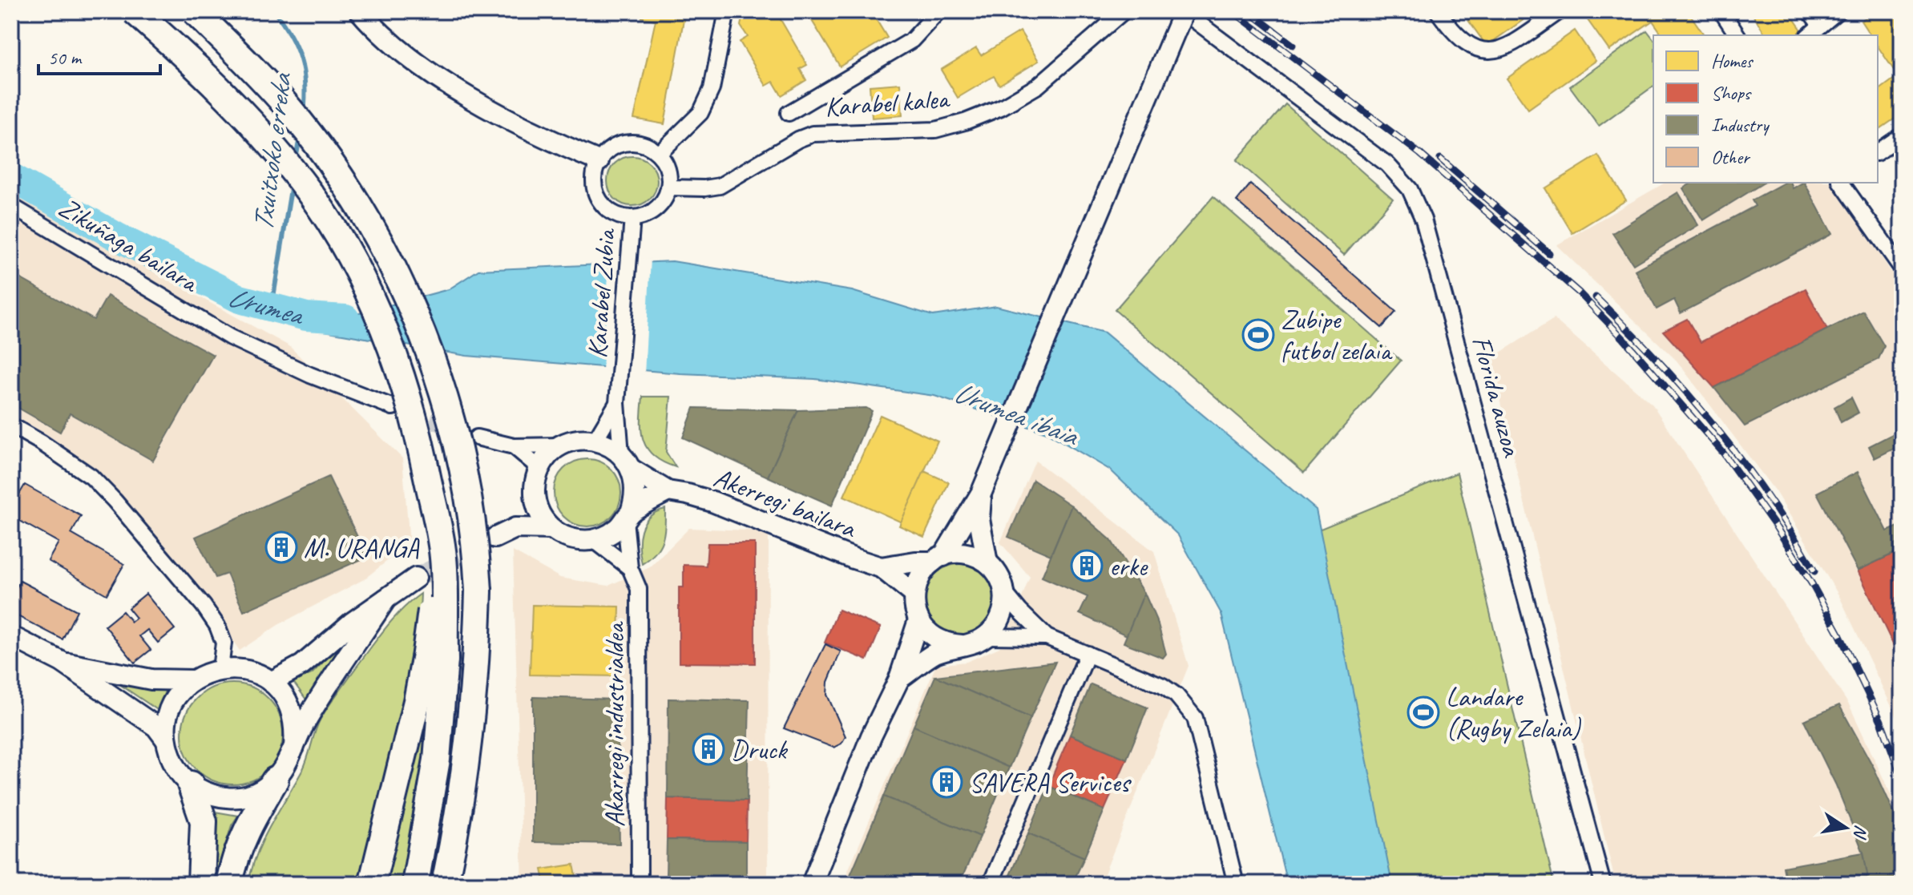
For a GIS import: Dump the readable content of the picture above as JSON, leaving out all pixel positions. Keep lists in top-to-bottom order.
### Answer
{
  "streets": {
    "main road": ["Akerregi bailara"],
    "street": [
      "Karabel kalea",
      "Zikuñaga bailara",
      "Karabel Zubia",
      "Florida auzoa",
      "Akarregi industrialdea"
    ]
  },
  "crossings": [
    ["Karabel kalea", "Karabel Zubia"],
    ["Akerregi bailara", "Akarregi industrialdea"]
  ],
  "water": ["Txuitxoko erreka", "Urumea", "Urumea ibaia"],
  "places": {
    "sports": ["Zubipe futbol zelaia", "Landare (Rugby Zelaia)"],
    "building": [
      "M. URANGA",
      "erke",
      "Druck",
      "SAVERA Services"
    ]
  },
  "legend": [
    "Homes",
    "Shops",
    "Industry",
    "Other"
  ],
  "scale_bar": "50 m",
  "north": "right"
}
